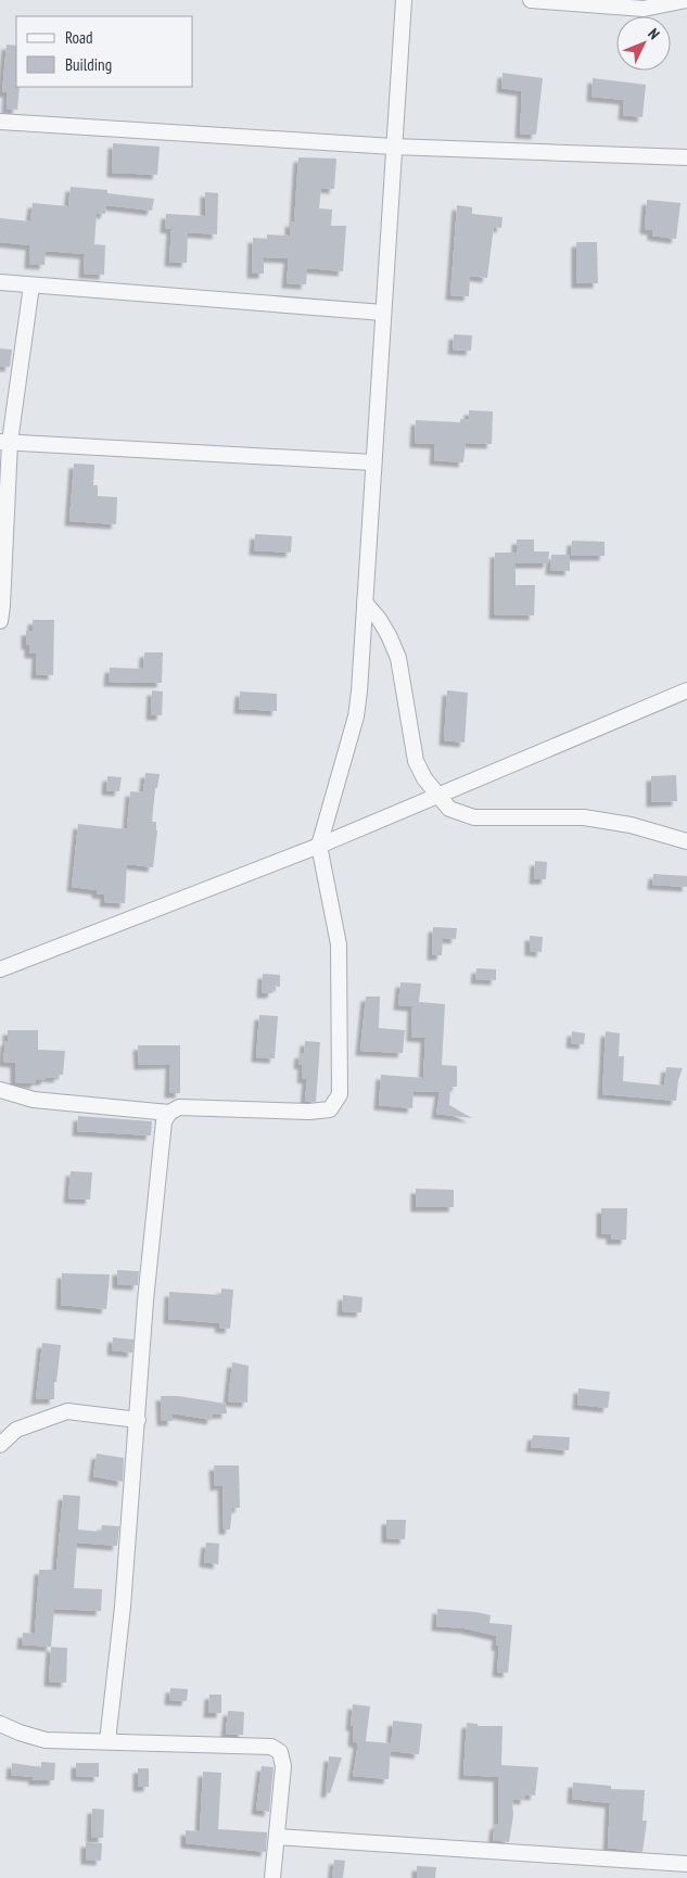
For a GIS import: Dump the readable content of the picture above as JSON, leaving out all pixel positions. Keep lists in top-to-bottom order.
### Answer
{
  "legend": ["Road", "Building"],
  "north": "top right"
}
